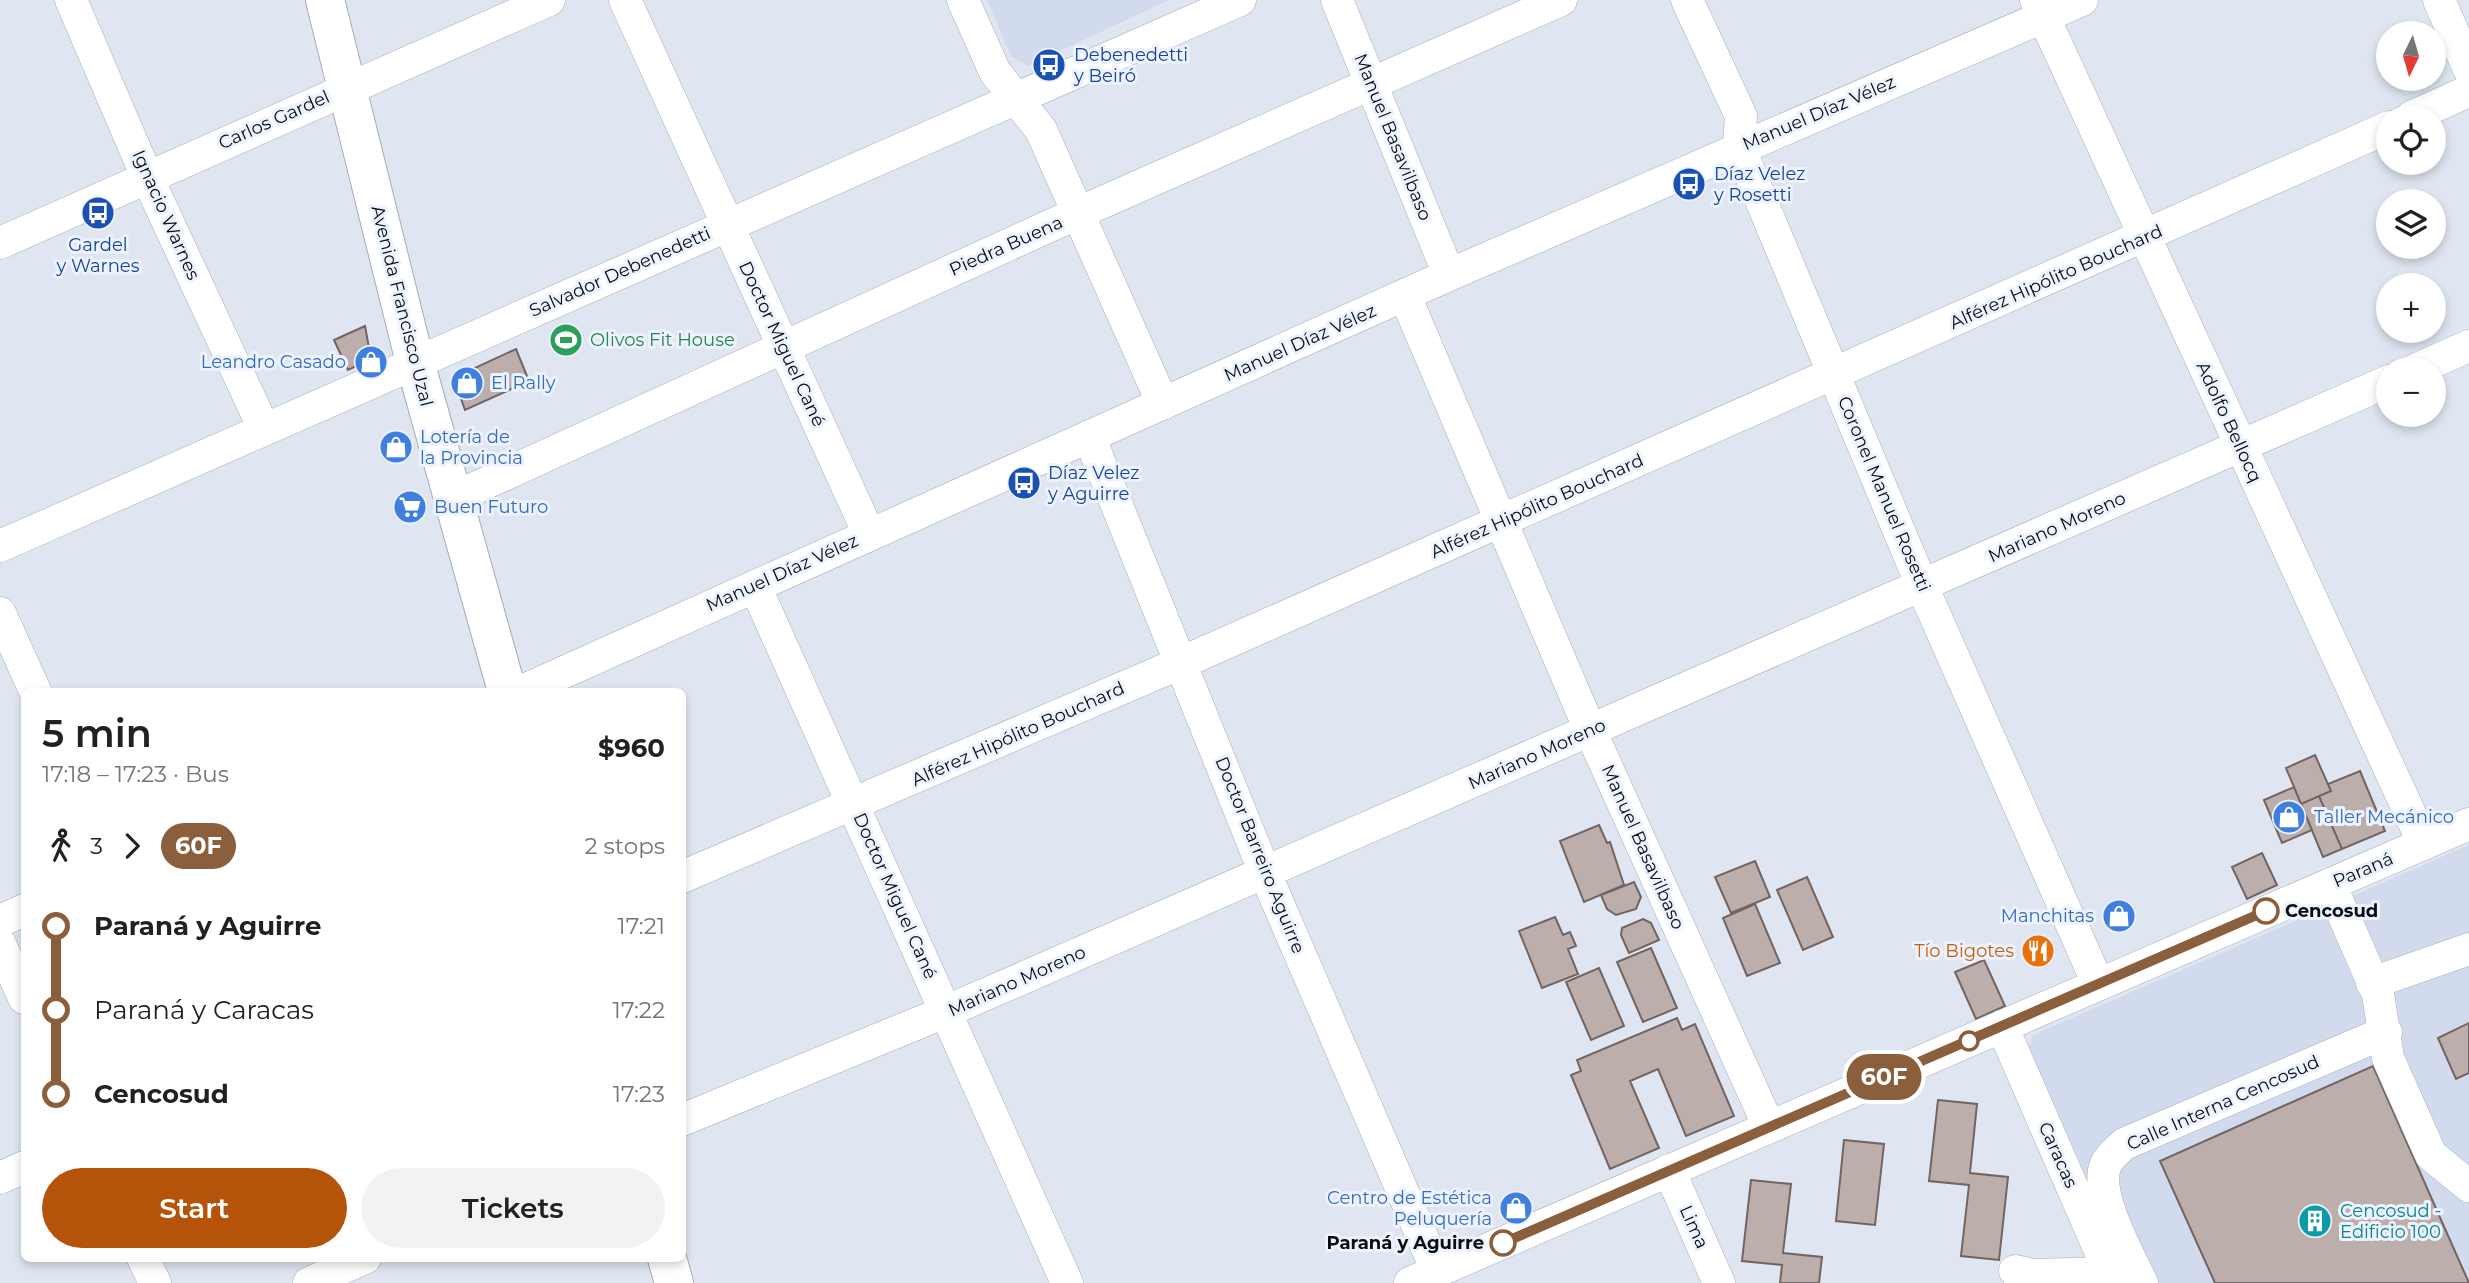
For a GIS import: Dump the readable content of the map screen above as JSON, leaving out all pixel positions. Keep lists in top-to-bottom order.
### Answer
{
  "streets": {
    "main road": ["Avenida Francisco Uzal"],
    "street": [
      "Manuel Díaz Vélez",
      "Carlos Gardel",
      "Manuel Basavilbaso",
      "Ignacio Warnes",
      "Piedra Buena",
      "Salvador Debenedetti",
      "Alférez Hipólito Bouchard",
      "Doctor Miguel Cané",
      "Adolfo Bellocq",
      "Coronel Manuel Rosetti",
      "Mariano Moreno",
      "Doctor Barreiro Aguirre",
      "Paraná",
      "Calle Interna Cencosud",
      "Caracas",
      "Lima"
    ]
  },
  "crossings": [
    ["Manuel Díaz Vélez", "Manuel Basavilbaso"],
    ["Manuel Díaz Vélez", "Doctor Miguel Cané"],
    ["Manuel Díaz Vélez", "Adolfo Bellocq"],
    ["Manuel Díaz Vélez", "Coronel Manuel Rosetti"],
    ["Manuel Díaz Vélez", "Doctor Barreiro Aguirre"],
    ["Carlos Gardel", "Ignacio Warnes"],
    ["Carlos Gardel", "Avenida Francisco Uzal"],
    ["Manuel Basavilbaso", "Piedra Buena"],
    ["Manuel Basavilbaso", "Alférez Hipólito Bouchard"],
    ["Manuel Basavilbaso", "Mariano Moreno"],
    ["Manuel Basavilbaso", "Paraná"],
    ["Ignacio Warnes", "Salvador Debenedetti"],
    ["Piedra Buena", "Avenida Francisco Uzal"],
    ["Piedra Buena", "Doctor Miguel Cané"],
    ["Salvador Debenedetti", "Avenida Francisco Uzal"],
    ["Salvador Debenedetti", "Doctor Miguel Cané"],
    ["Alférez Hipólito Bouchard", "Doctor Miguel Cané"],
    ["Alférez Hipólito Bouchard", "Adolfo Bellocq"],
    ["Alférez Hipólito Bouchard", "Coronel Manuel Rosetti"],
    ["Alférez Hipólito Bouchard", "Doctor Barreiro Aguirre"],
    ["Doctor Miguel Cané", "Mariano Moreno"],
    ["Adolfo Bellocq", "Mariano Moreno"],
    ["Adolfo Bellocq", "Paraná"],
    ["Coronel Manuel Rosetti", "Mariano Moreno"],
    ["Coronel Manuel Rosetti", "Paraná"],
    ["Mariano Moreno", "Doctor Barreiro Aguirre"],
    ["Doctor Barreiro Aguirre", "Paraná"],
    ["Paraná", "Caracas"],
    ["Paraná", "Lima"]
  ],
  "places": {
    "bus stop": [
      "Debenedetti y Beiró",
      "Díaz Velez y Rosetti",
      "Gardel y Warnes",
      "Díaz Velez y Aguirre"
    ],
    "sports": ["Olivos Fit House"],
    "shop": [
      "Leandro Casado",
      "El Rally",
      "Lotería de la Provincia",
      "Taller Mecánico",
      "Manchitas",
      "Centro de Estética Peluquería"
    ],
    "supermarket": ["Buen Futuro"],
    "other": ["Cencosud", "Paraná y Aguirre"],
    "restaurant": ["Tío Bigotes"],
    "building": ["Cencosud - Edificio 100"]
  },
  "lines": ["bus line 60F"],
  "north": "bottom",
  "page": {
    "on_map": "60F",
    "map_buttons": ["+", "−"],
    "heading": ["5 min", "17:18 – 17:23 · Bus", "$960"],
    "legs": ["3", "60F", "2 stops"],
    "list": [
      {
        "name": "Paraná y Aguirre",
        "value": "17:21"
      },
      {
        "name": "Paraná y Caracas",
        "value": "17:22"
      },
      {
        "name": "Cencosud",
        "value": "17:23"
      }
    ],
    "buttons": ["Start", "Tickets"]
  }
}
